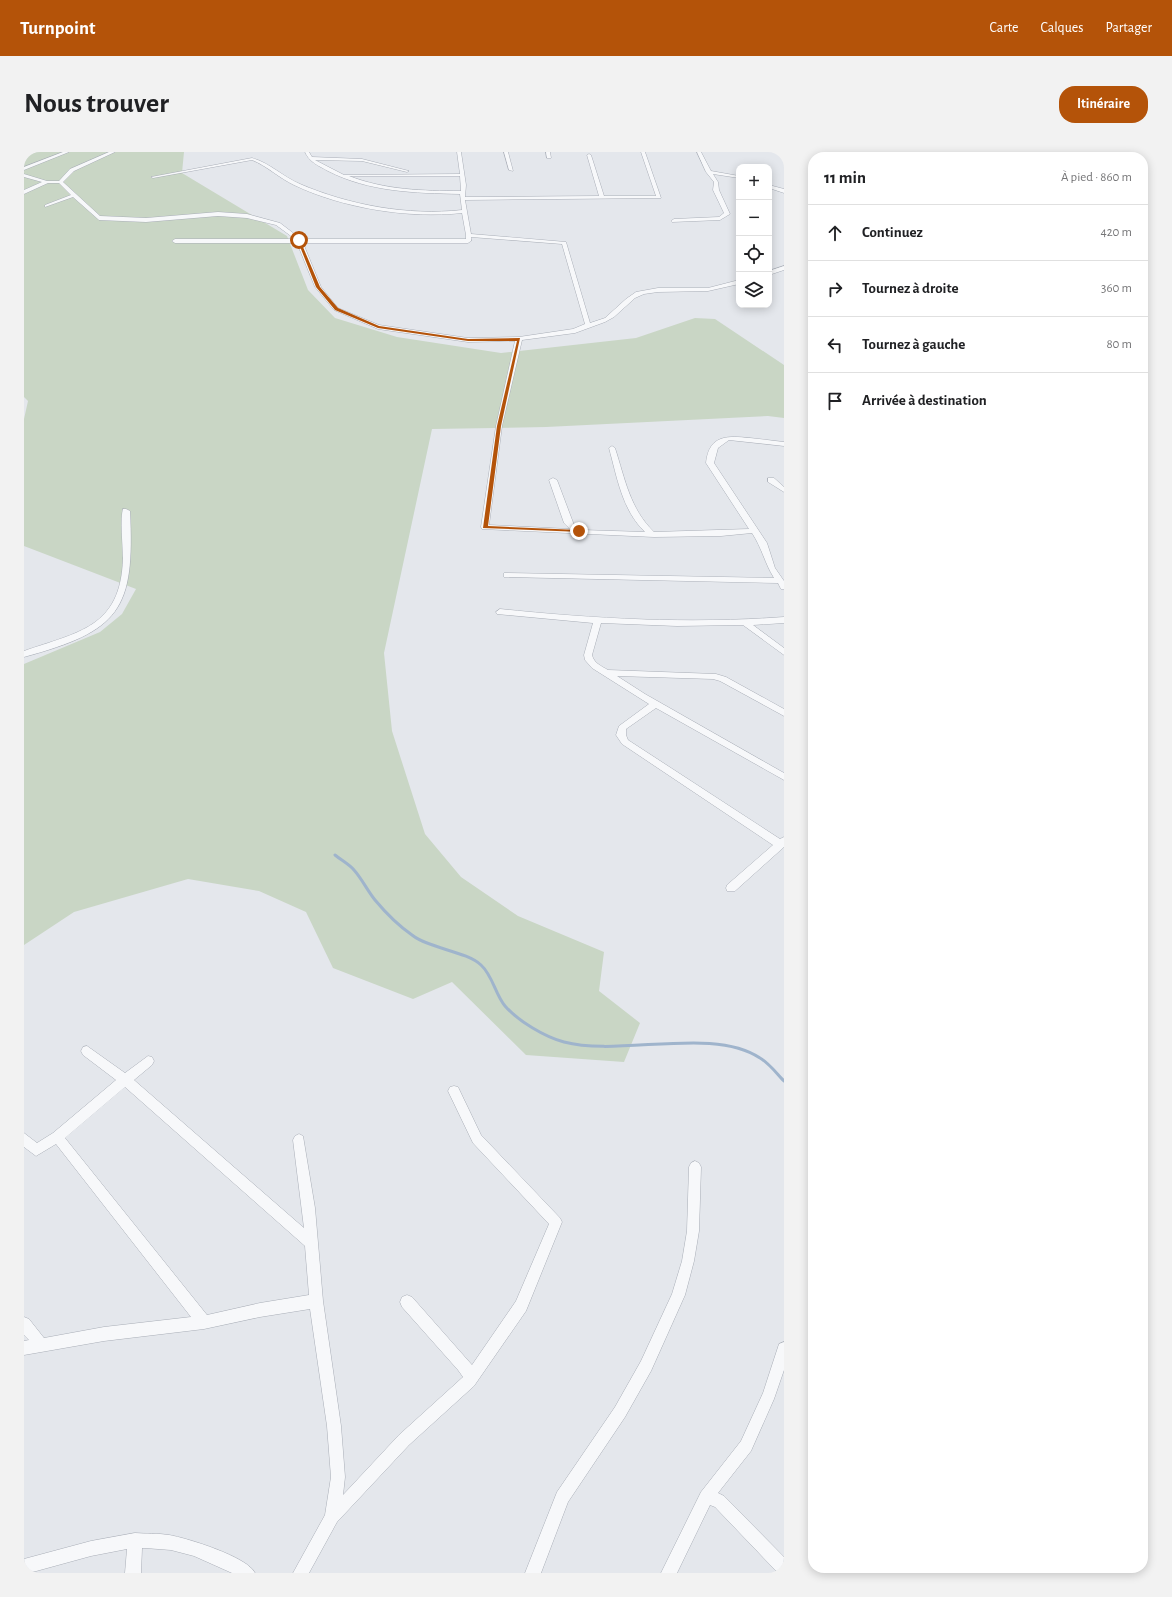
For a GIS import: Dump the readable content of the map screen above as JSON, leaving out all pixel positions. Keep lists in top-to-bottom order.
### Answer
{
  "page": {
    "header": "Turnpoint",
    "nav": ["Carte", "Calques", "Partager"],
    "buttons": "Itinéraire",
    "title": "Nous trouver",
    "heading": ["11 min", "À pied · 860 m"],
    "map_buttons": ["+", "−"],
    "list": [
      ["Continuez", "420 m"],
      ["Tournez à droite", "360 m"],
      ["Tournez à gauche", "80 m"],
      "Arrivée à destination"
    ]
  }
}
